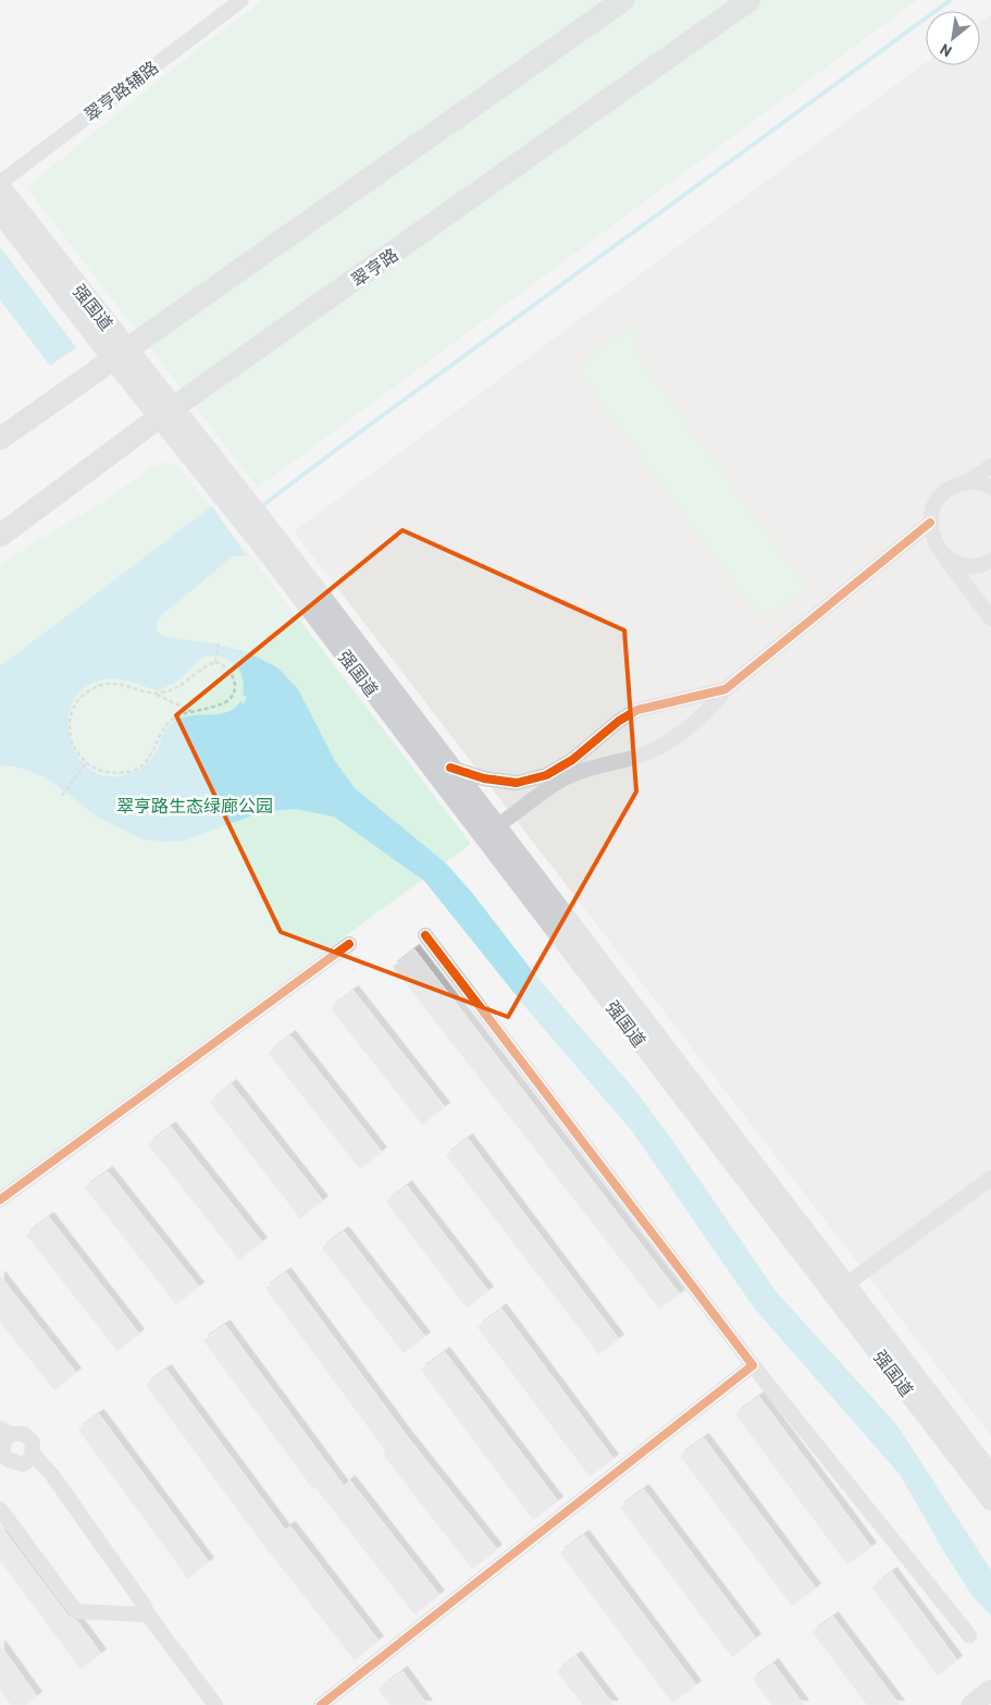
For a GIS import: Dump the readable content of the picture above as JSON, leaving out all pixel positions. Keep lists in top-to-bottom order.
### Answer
{
  "streets": {
    "main road": ["翠亨路", "强国道"],
    "street": ["翠亨路辅路"]
  },
  "crossings": [
    ["翠亨路", "强国道"]
  ],
  "parks": ["翠亨路生态绿廊公园"],
  "north": "bottom left"
}
